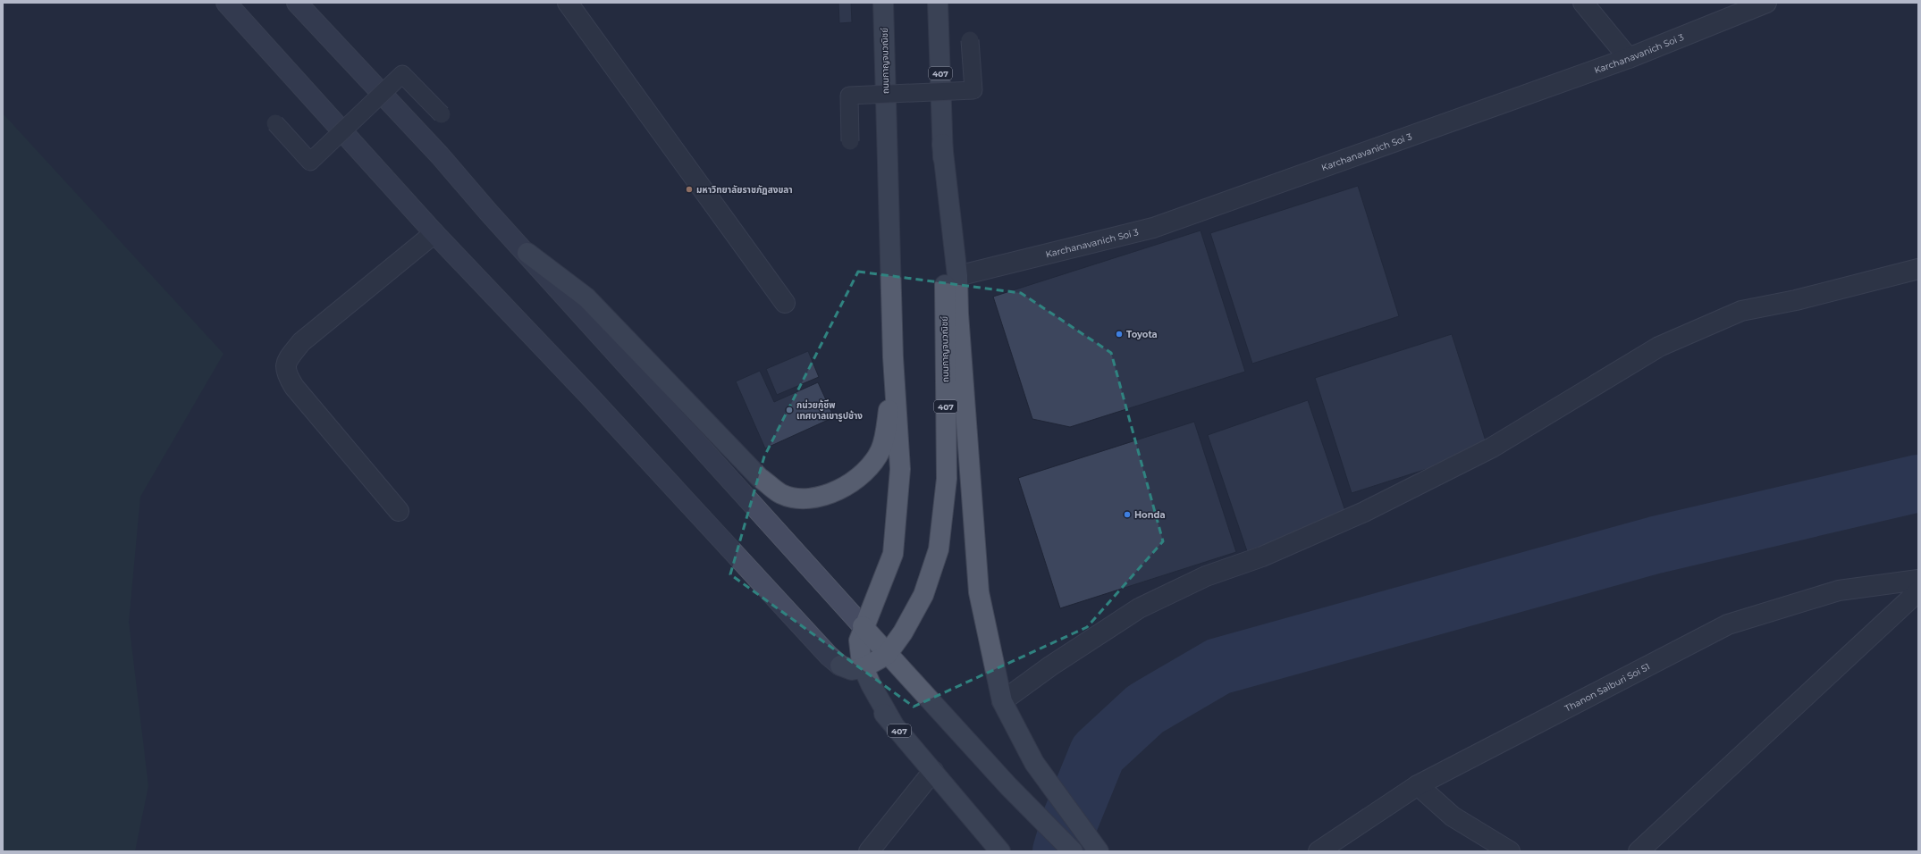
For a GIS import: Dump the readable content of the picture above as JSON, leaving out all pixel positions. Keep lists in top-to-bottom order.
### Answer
{
  "streets": {
    "main road": ["ถนนกาญจนวณิชย์", "407"],
    "street": ["Karchanavanich Soi 3", "Thanon Saiburi Soi 51"]
  },
  "crossings": [
    ["ถนนกาญจนวณิชย์", "407"]
  ],
  "places": [
    "มหาวิทยาลัยราชภัฏสงขลา",
    "Toyota",
    "กน่วยกู้ชีพ เทศบาลเขารูปช้าง",
    "Honda"
  ]
}
